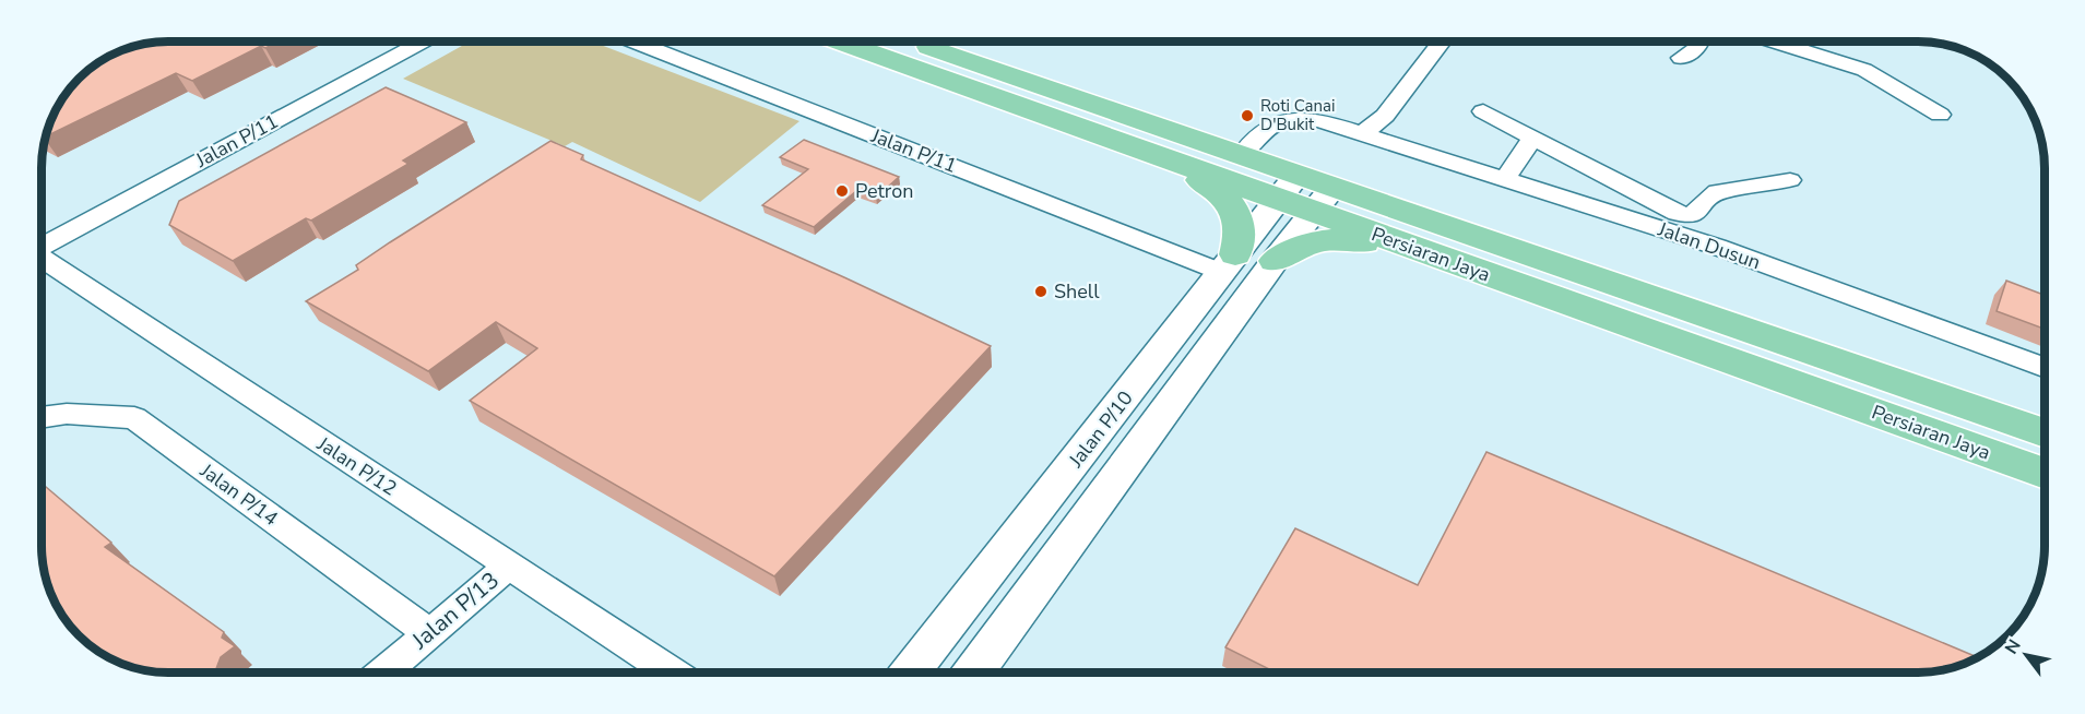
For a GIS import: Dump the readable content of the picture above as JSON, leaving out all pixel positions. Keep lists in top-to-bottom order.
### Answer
{
  "streets": {
    "main road": ["Persiaran Jaya"],
    "street": [
      "Jalan P/11",
      "Jalan Dusun",
      "Jalan P/10",
      "Jalan P/12",
      "Jalan P/14",
      "Jalan P/13"
    ]
  },
  "crossings": [
    ["Jalan P/11", "Jalan P/10"],
    ["Jalan Dusun", "Persiaran Jaya"],
    ["Persiaran Jaya", "Jalan P/10"],
    ["Jalan P/12", "Jalan P/13"],
    ["Jalan P/14", "Jalan P/13"]
  ],
  "places": ["Roti Canai D'Bukit", "Petron", "Shell"],
  "north": "top left"
}
